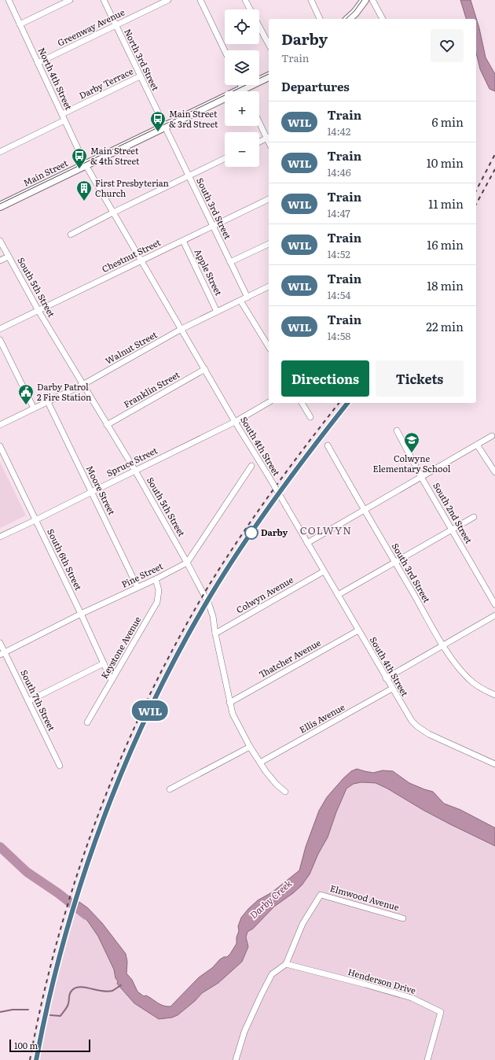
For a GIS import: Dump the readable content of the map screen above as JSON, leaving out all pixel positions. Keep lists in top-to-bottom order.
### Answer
{
  "streets": {
    "main road": ["Main Street"],
    "street": [
      "Greenway Avenue",
      "North 3rd Street",
      "North 4th Street",
      "Darby Terrace",
      "South 3rd Street",
      "Chestnut Street",
      "Apple Street",
      "South 5th Street",
      "Walnut Street",
      "Franklin Street",
      "South 4th Street",
      "Spruce Street",
      "Moore Street",
      "South 2nd Street",
      "South 6th Street",
      "Pine Street",
      "Colwyn Avenue",
      "Keystone Avenue",
      "Thatcher Avenue",
      "South 7th Street",
      "Ellis Avenue",
      "Elmwood Avenue",
      "Henderson Drive"
    ]
  },
  "crossings": [
    ["Greenway Avenue", "North 3rd Street"],
    ["Greenway Avenue", "North 4th Street"],
    ["North 3rd Street", "Darby Terrace"],
    ["North 3rd Street", "Main Street"],
    ["North 3rd Street", "South 3rd Street"],
    ["North 4th Street", "Darby Terrace"],
    ["North 4th Street", "Main Street"],
    ["North 4th Street", "South 4th Street"],
    ["Main Street", "South 3rd Street"],
    ["Main Street", "South 4th Street"],
    ["South 3rd Street", "Chestnut Street"],
    ["South 3rd Street", "Walnut Street"],
    ["Chestnut Street", "Apple Street"],
    ["Chestnut Street", "South 5th Street"],
    ["Chestnut Street", "South 4th Street"],
    ["Apple Street", "Walnut Street"],
    ["South 5th Street", "Walnut Street"],
    ["South 5th Street", "Franklin Street"],
    ["South 5th Street", "Spruce Street"],
    ["South 5th Street", "Pine Street"],
    ["South 5th Street", "Colwyn Avenue"],
    ["South 5th Street", "Thatcher Avenue"],
    ["South 5th Street", "Ellis Avenue"],
    ["Walnut Street", "South 4th Street"],
    ["Walnut Street", "Moore Street"],
    ["Franklin Street", "South 4th Street"],
    ["South 4th Street", "Spruce Street"],
    ["South 4th Street", "Colwyn Avenue"],
    ["South 4th Street", "Thatcher Avenue"],
    ["South 4th Street", "Ellis Avenue"],
    ["Spruce Street", "Moore Street"],
    ["Spruce Street", "South 6th Street"],
    ["Moore Street", "Pine Street"],
    ["South 6th Street", "Pine Street"],
    ["South 6th Street", "Keystone Avenue"],
    ["Pine Street", "Keystone Avenue"],
    ["Pine Street", "South 7th Street"],
    ["Elmwood Avenue", "Henderson Drive"]
  ],
  "districts": ["COLWYN"],
  "water": ["Darby Creek"],
  "places": {
    "bus stop": ["Main Street & 3rd Street", "Main Street & 4th Street"],
    "building": ["First Presbyterian Church"],
    "public building": ["Darby Patrol 2 Fire Station"],
    "school or university": ["Colwyne Elementary School"],
    "other": ["Darby"]
  },
  "scale_bar": "100 m",
  "page": {
    "on_map": "WIL",
    "map_buttons": ["+", "−"],
    "heading": [
      ["Darby", "Train"],
      "Departures"
    ],
    "list": [
      {
        "mark": "WIL",
        "name": "Train",
        "note": "14:42",
        "value": "6 min"
      },
      {
        "mark": "WIL",
        "name": "Train",
        "note": "14:46",
        "value": "10 min"
      },
      {
        "mark": "WIL",
        "name": "Train",
        "note": "14:47",
        "value": "11 min"
      },
      {
        "mark": "WIL",
        "name": "Train",
        "note": "14:52",
        "value": "16 min"
      },
      {
        "mark": "WIL",
        "name": "Train",
        "note": "14:54",
        "value": "18 min"
      },
      {
        "mark": "WIL",
        "name": "Train",
        "note": "14:58",
        "value": "22 min"
      }
    ],
    "buttons": ["Directions", "Tickets"],
    "scale": "100 m"
  }
}
